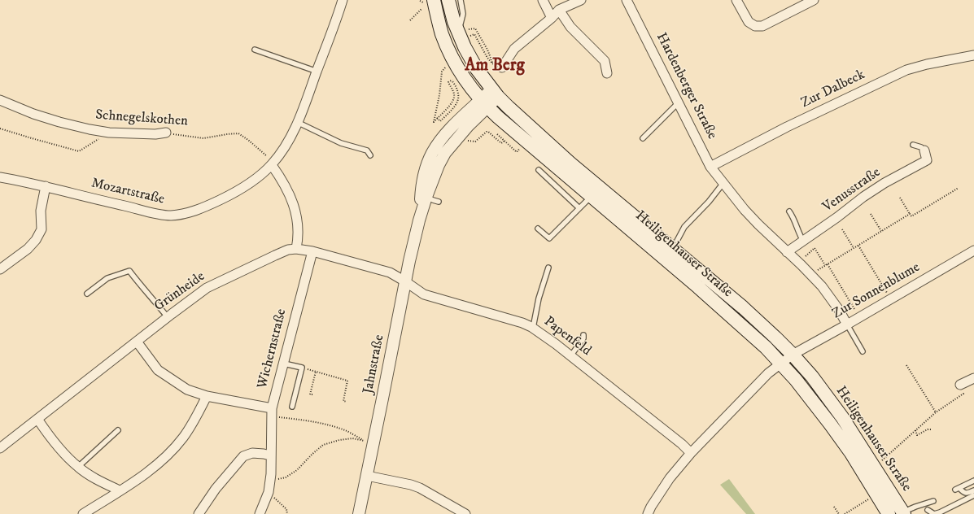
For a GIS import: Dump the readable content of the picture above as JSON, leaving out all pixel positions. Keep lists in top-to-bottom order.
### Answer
{
  "streets": {
    "main road": ["Heiligenhauser Straße"],
    "street": [
      "Hardenberger Straße",
      "Zur Dalbeck",
      "Schnegelskothen",
      "Venusstraße",
      "Mozartstraße",
      "Zur Sonnenblume",
      "Grünheide",
      "Papenfeld",
      "Wichernstraße",
      "Jahnstraße"
    ]
  },
  "crossings": [
    ["Hardenberger Straße", "Zur Dalbeck"],
    ["Hardenberger Straße", "Venusstraße"],
    ["Hardenberger Straße", "Zur Sonnenblume"],
    ["Schnegelskothen", "Mozartstraße"],
    ["Heiligenhauser Straße", "Zur Sonnenblume"],
    ["Heiligenhauser Straße", "Jahnstraße"],
    ["Zur Sonnenblume", "Papenfeld"],
    ["Grünheide", "Papenfeld"],
    ["Grünheide", "Wichernstraße"],
    ["Grünheide", "Jahnstraße"],
    ["Papenfeld", "Jahnstraße"]
  ],
  "districts": ["Am Berg"]
}
